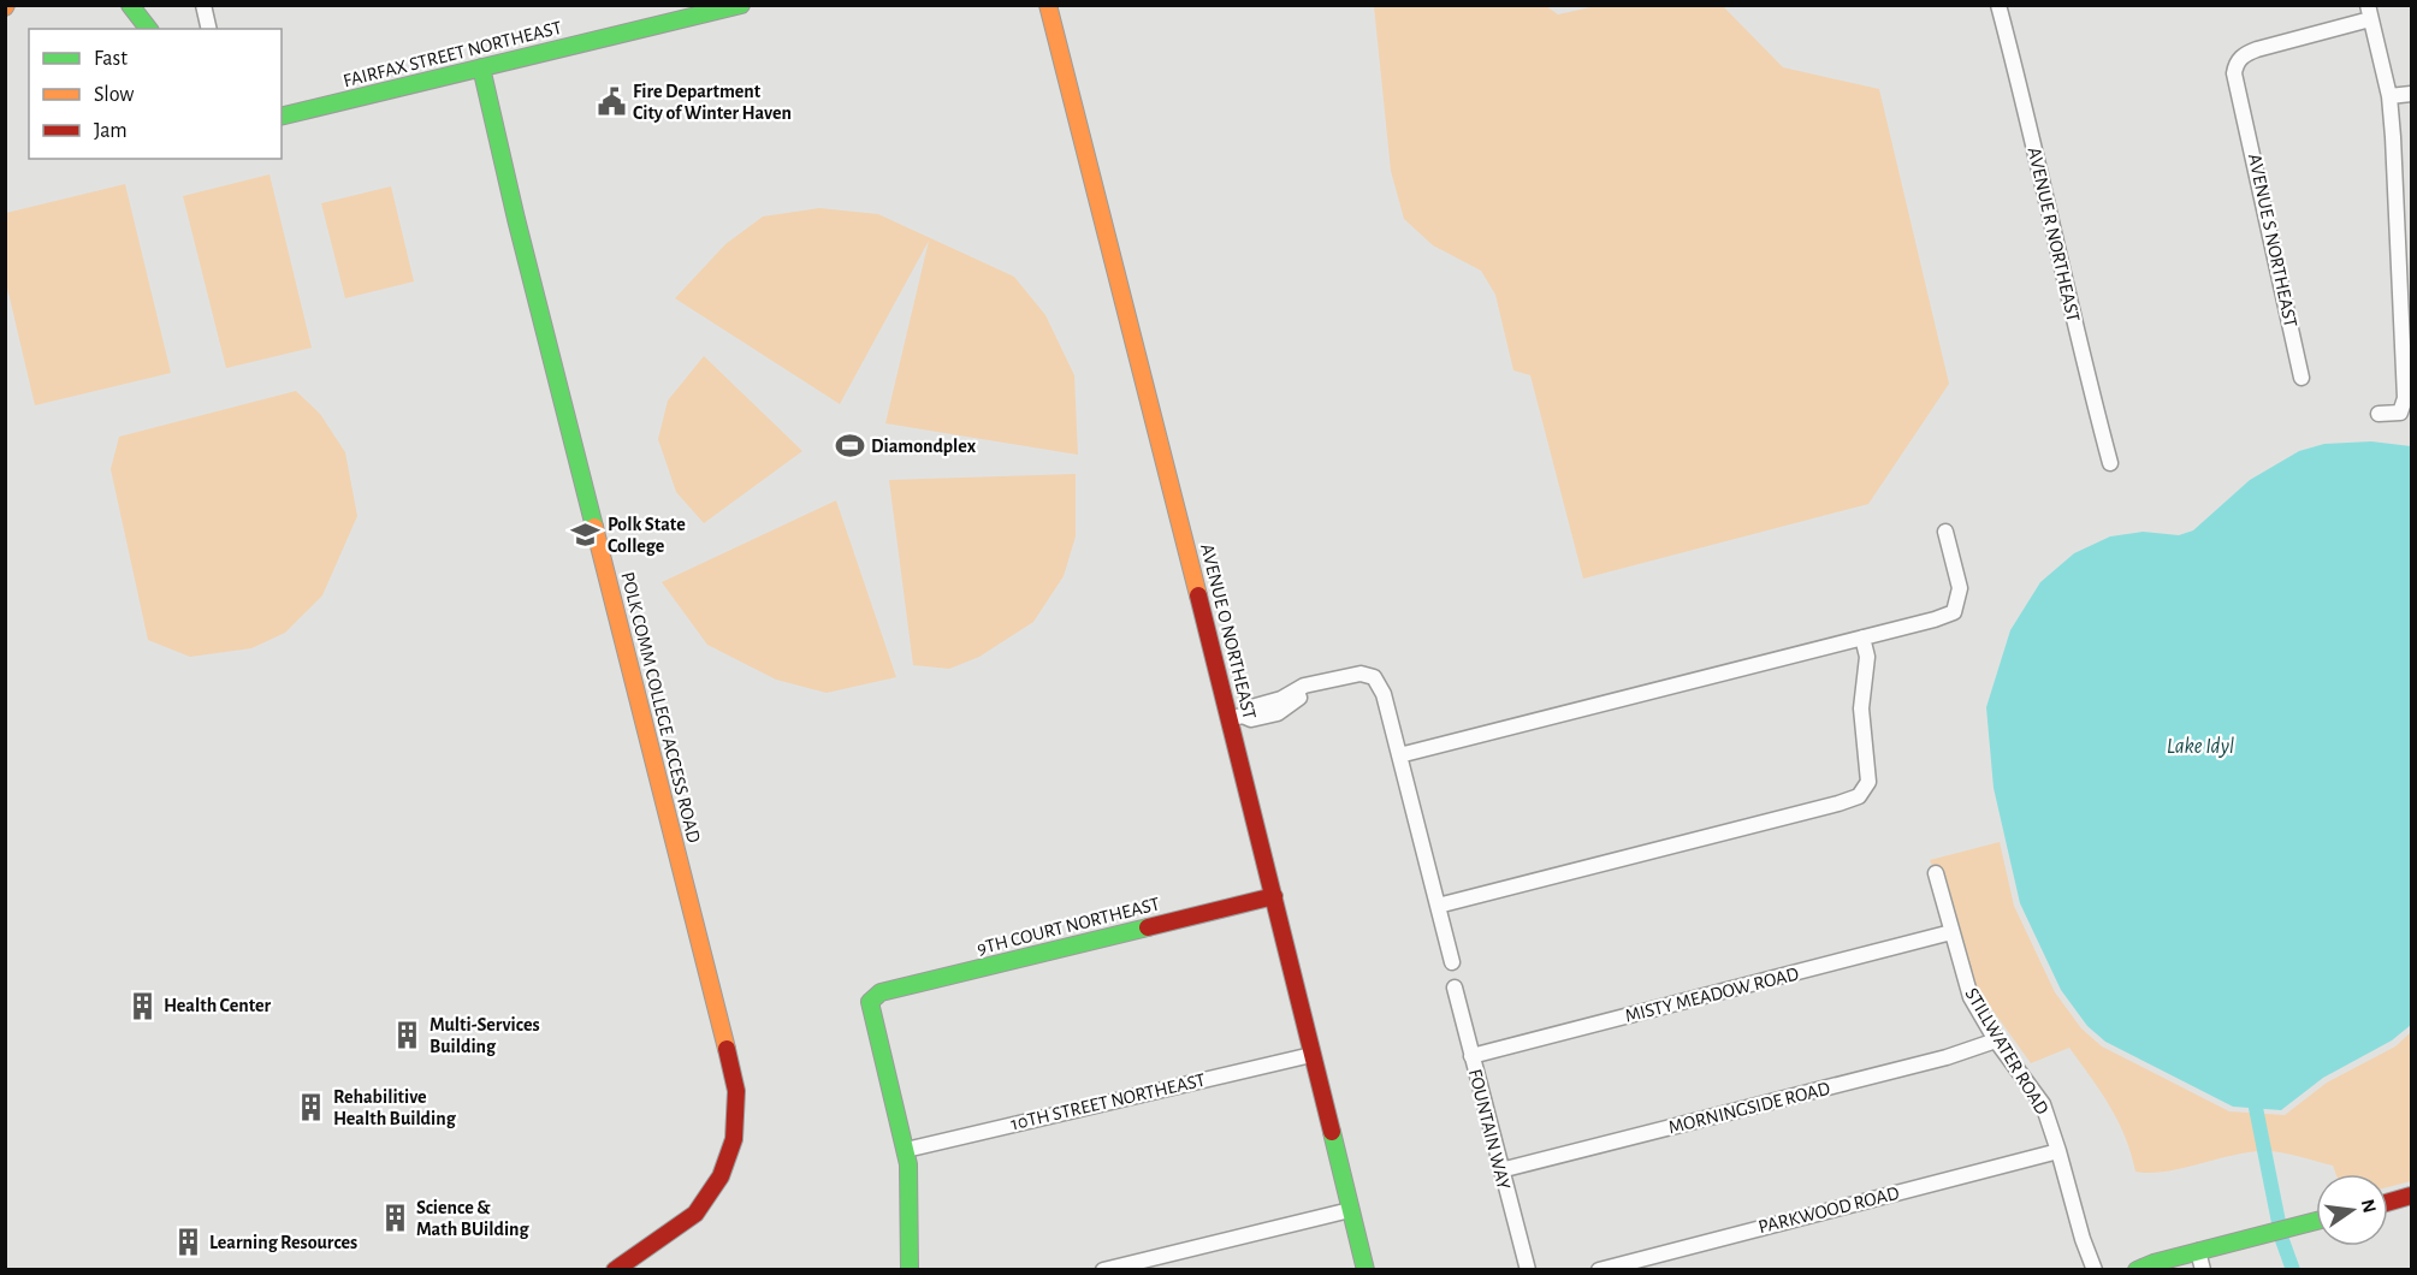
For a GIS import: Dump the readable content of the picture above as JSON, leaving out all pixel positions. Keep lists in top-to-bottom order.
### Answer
{
  "streets": {
    "street": [
      "FAIRFAX STREET NORTHEAST",
      "AVENUE R NORTHEAST",
      "AVENUE S NORTHEAST",
      "AVENUE O NORTHEAST",
      "POLK COMM COLLEGE ACCESS ROAD",
      "9TH COURT NORTHEAST",
      "MISTY MEADOW ROAD",
      "STILLWATER ROAD",
      "10TH STREET NORTHEAST",
      "MORNINGSIDE ROAD",
      "FOUNTAIN WAY",
      "PARKWOOD ROAD"
    ]
  },
  "crossings": [
    ["FAIRFAX STREET NORTHEAST", "POLK COMM COLLEGE ACCESS ROAD"],
    ["AVENUE O NORTHEAST", "9TH COURT NORTHEAST"],
    ["AVENUE O NORTHEAST", "10TH STREET NORTHEAST"],
    ["9TH COURT NORTHEAST", "10TH STREET NORTHEAST"],
    ["MISTY MEADOW ROAD", "STILLWATER ROAD"],
    ["MISTY MEADOW ROAD", "FOUNTAIN WAY"],
    ["STILLWATER ROAD", "MORNINGSIDE ROAD"],
    ["STILLWATER ROAD", "PARKWOOD ROAD"],
    ["MORNINGSIDE ROAD", "FOUNTAIN WAY"]
  ],
  "water": ["Lake Idyl"],
  "places": {
    "public building": ["Fire Department City of Winter Haven"],
    "sports": ["Diamondplex"],
    "school or university": ["Polk State College"],
    "building": [
      "Health Center",
      "Multi-Services Building",
      "Rehabilitive Health Building",
      "Science & Math BUilding",
      "Learning Resources"
    ]
  },
  "legend": ["Fast", "Slow", "Jam"],
  "north": "right"
}
